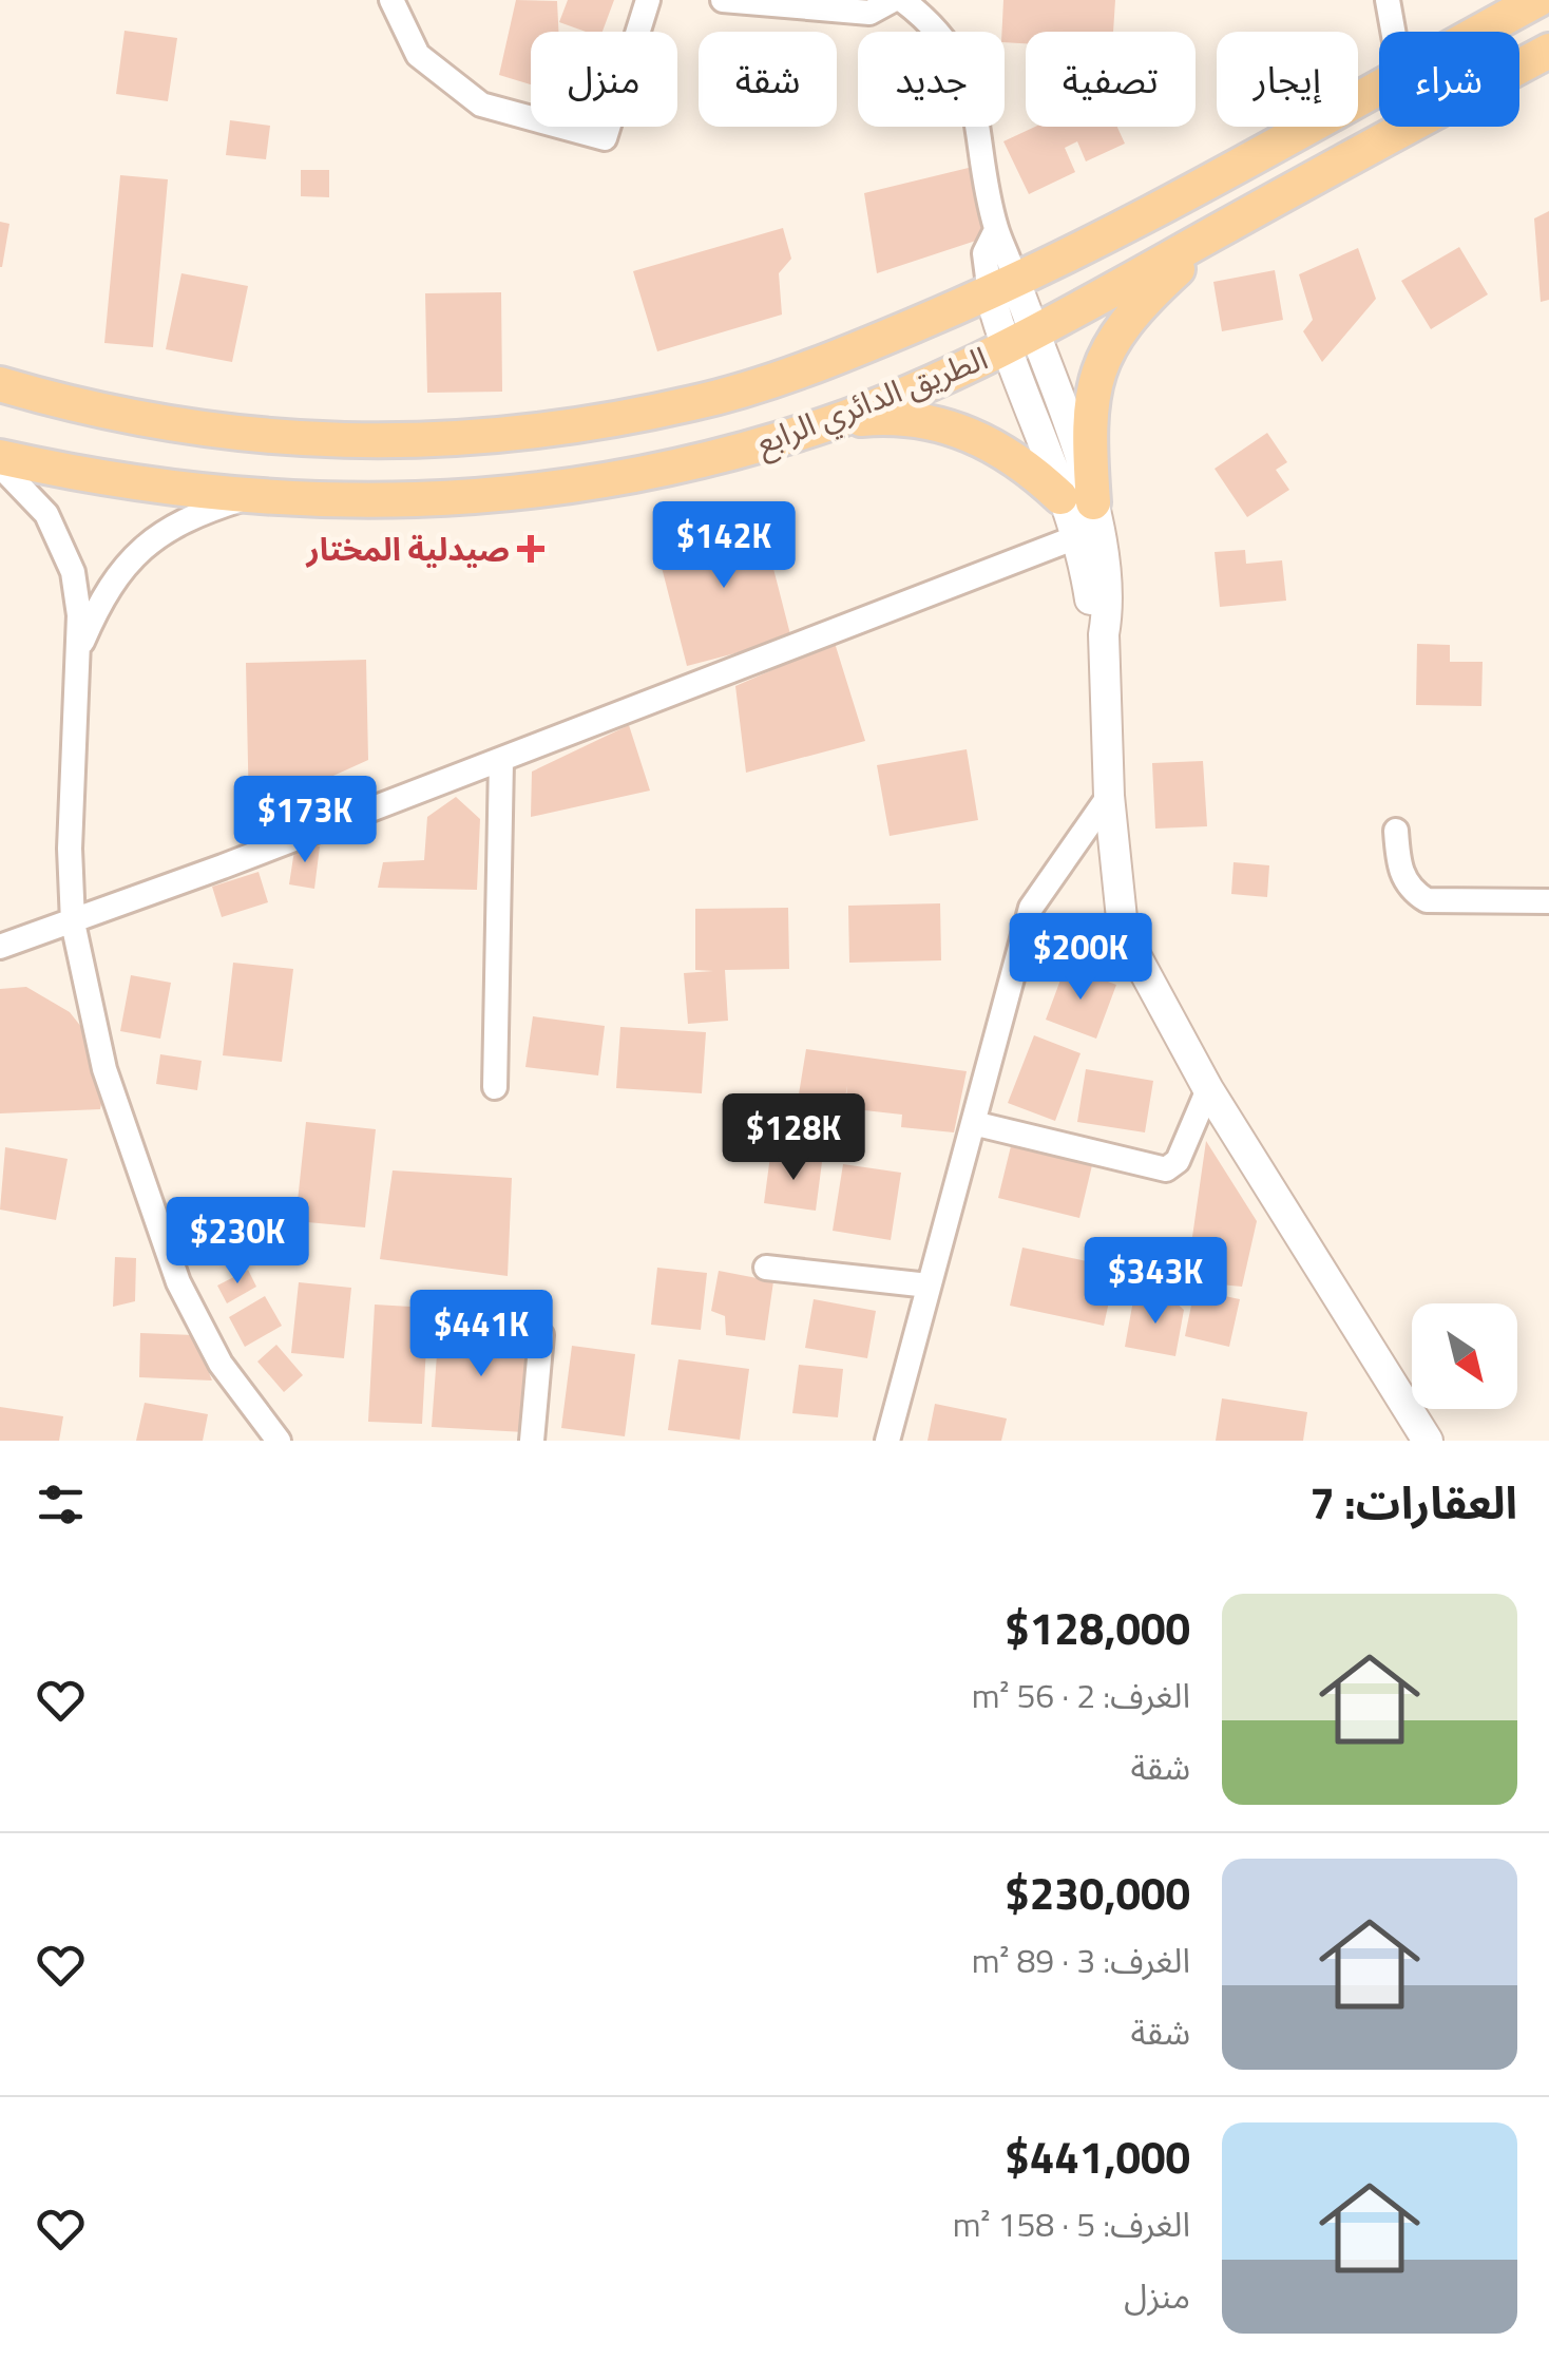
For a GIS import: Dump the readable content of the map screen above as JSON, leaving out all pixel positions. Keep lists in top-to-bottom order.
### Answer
{
  "streets": {
    "main road": ["الطريق الدائري الرابع"]
  },
  "places": {
    "health": ["صيدلية المختار"]
  },
  "north": "bottom right",
  "page": {
    "chip": [
      "شراء",
      "إيجار",
      "تصفية",
      "جديد",
      "شقة",
      "منزل"
    ],
    "price": [
      "$142K",
      "$173K",
      "$200K",
      "$128K",
      "$230K",
      "$343K",
      "$441K"
    ],
    "heading": "العقارات: 7",
    "list": [
      {
        "name": "$128,000",
        "note": "الغرف: 2 · 56 m² · شقة"
      },
      {
        "name": "$230,000",
        "note": "الغرف: 3 · 89 m² · شقة"
      },
      {
        "name": "$441,000",
        "note": "الغرف: 5 · 158 m² · منزل"
      }
    ]
  }
}
